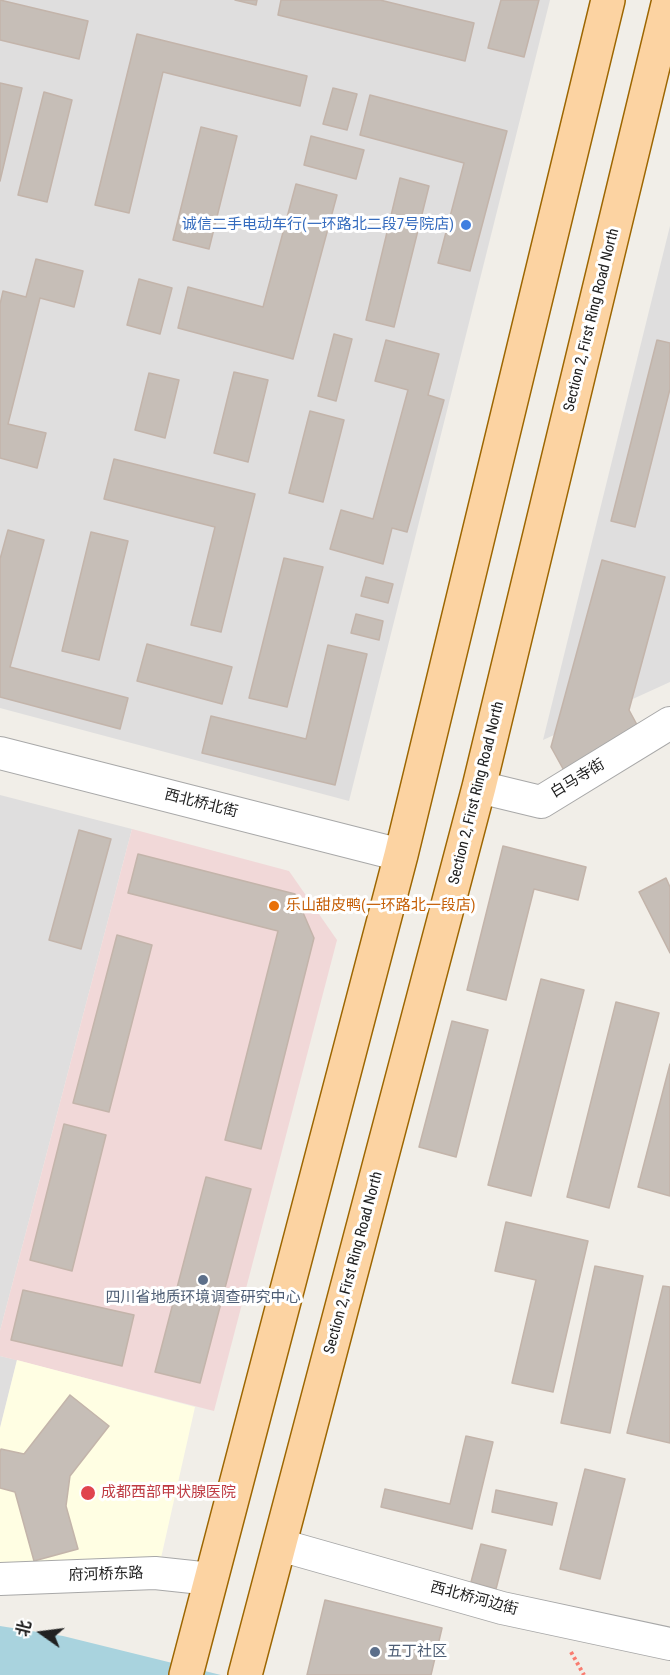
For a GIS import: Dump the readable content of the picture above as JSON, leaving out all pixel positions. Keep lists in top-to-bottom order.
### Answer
{
  "streets": {
    "main road": ["Section 2, First Ring Road North"],
    "street": [
      "白马寺街",
      "西北桥北街",
      "府河桥东路",
      "西北桥河边街"
    ]
  },
  "crossings": [
    ["Section 2, First Ring Road North", "白马寺街"],
    ["Section 2, First Ring Road North", "西北桥河边街"]
  ],
  "places": [
    "诚信二手电动车行(一环路北二段7号院店)",
    "乐山甜皮鸭(一环路北一段店)",
    "四川省地质环境调查研究中心",
    "成都西部甲状腺医院",
    "五丁社区"
  ],
  "north": "left"
}
